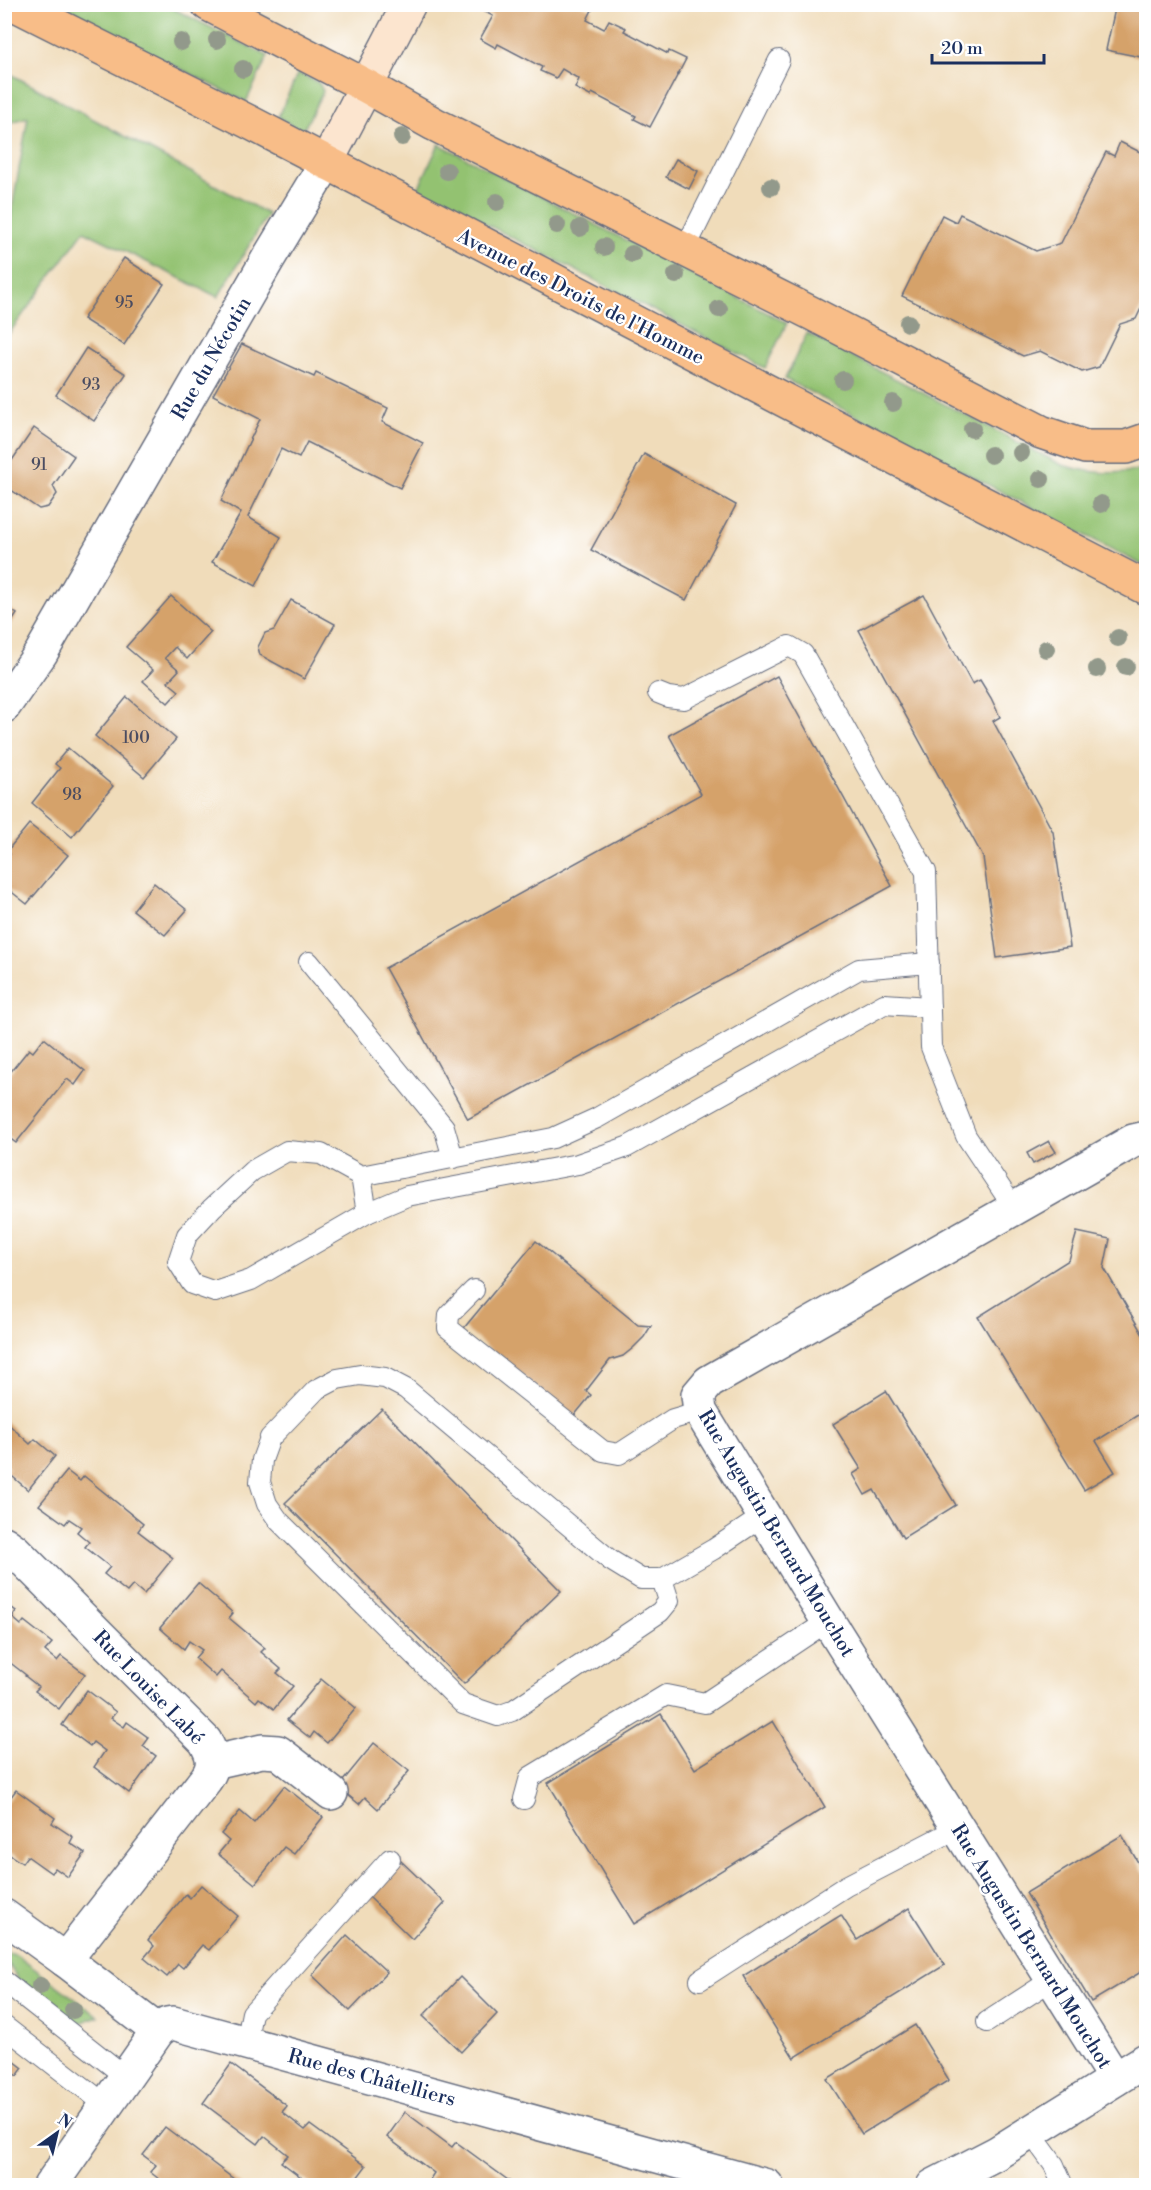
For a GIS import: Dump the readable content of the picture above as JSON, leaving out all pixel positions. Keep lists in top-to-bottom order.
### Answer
{
  "streets": {
    "main road": ["Avenue des Droits de l'Homme"],
    "street": [
      "Rue du Nécotin",
      "Rue Augustin Bernard Mouchot",
      "Rue Louise Labé",
      "Rue des Châtelliers"
    ]
  },
  "crossings": [
    ["Avenue des Droits de l'Homme", "Rue du Nécotin"]
  ],
  "house_numbers": [
    "95",
    "93",
    "91",
    "100",
    "98"
  ],
  "scale_bar": "20 m",
  "north": "top right"
}
